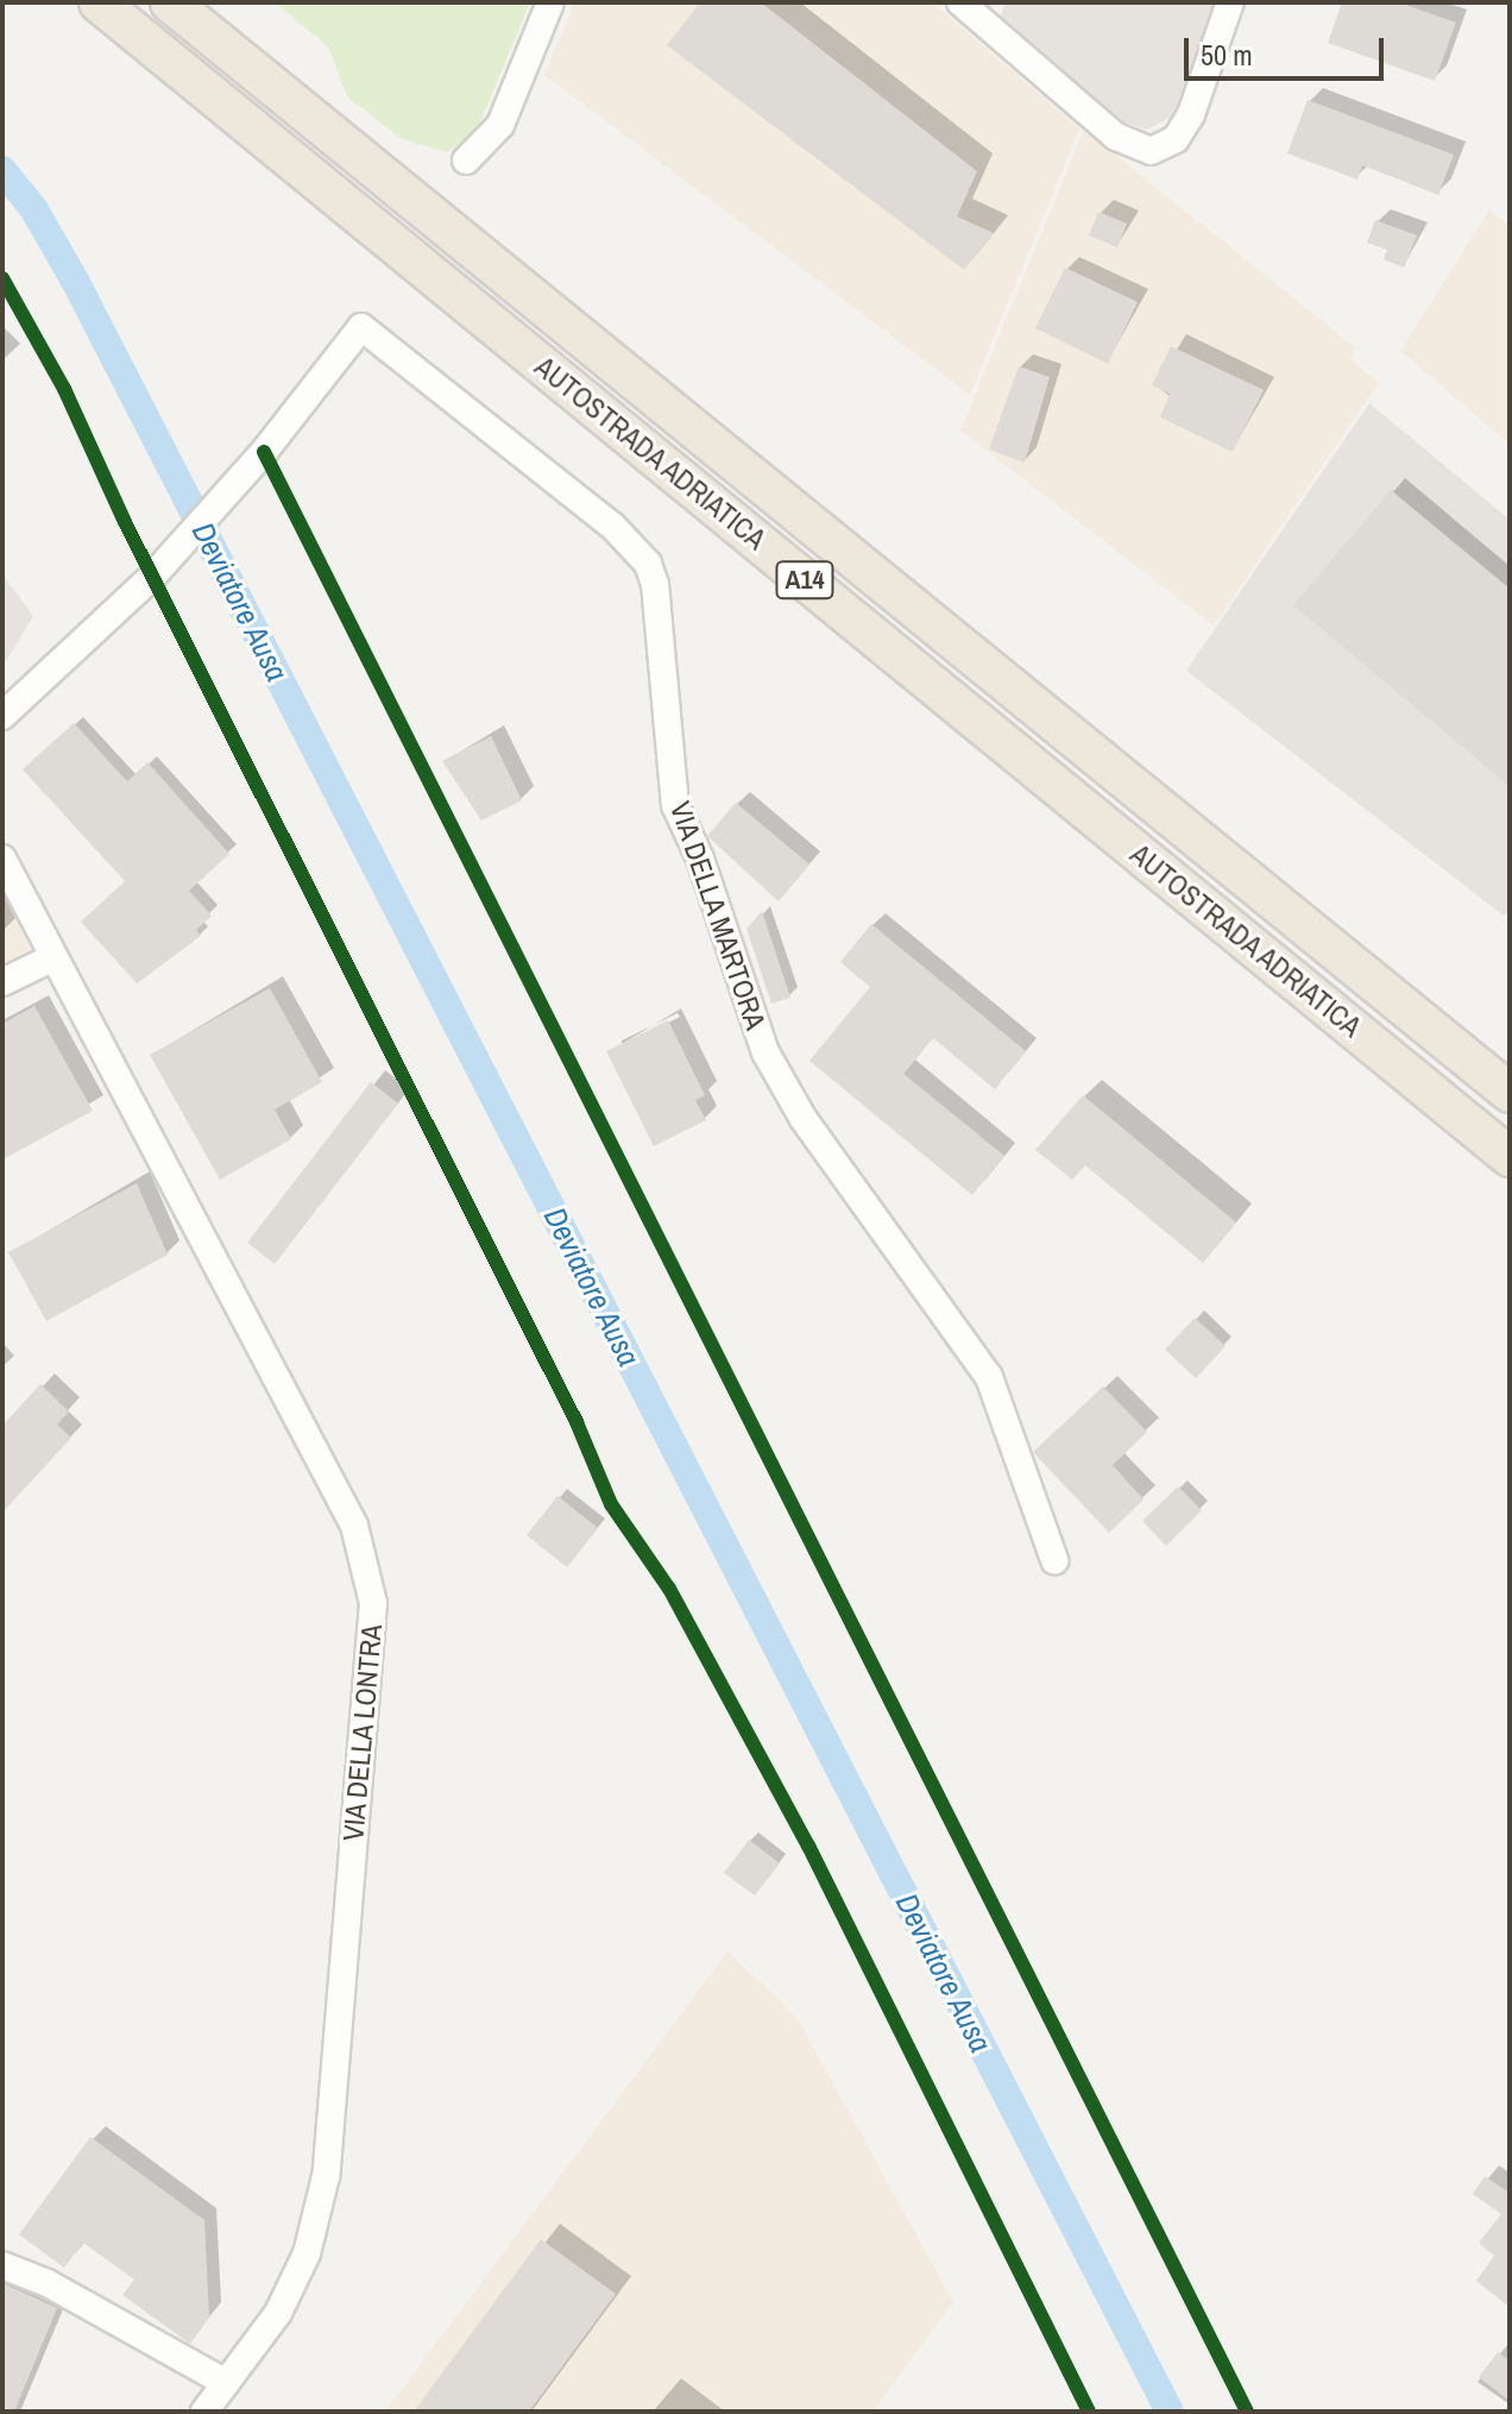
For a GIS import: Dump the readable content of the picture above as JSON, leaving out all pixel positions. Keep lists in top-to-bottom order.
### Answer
{
  "streets": {
    "highway": ["AUTOSTRADA ADRIATICA", "A14"],
    "street": ["VIA DELLA MARTORA", "VIA DELLA LONTRA"]
  },
  "water": ["Deviatore Ausa"],
  "scale_bar": "50 m"
}
